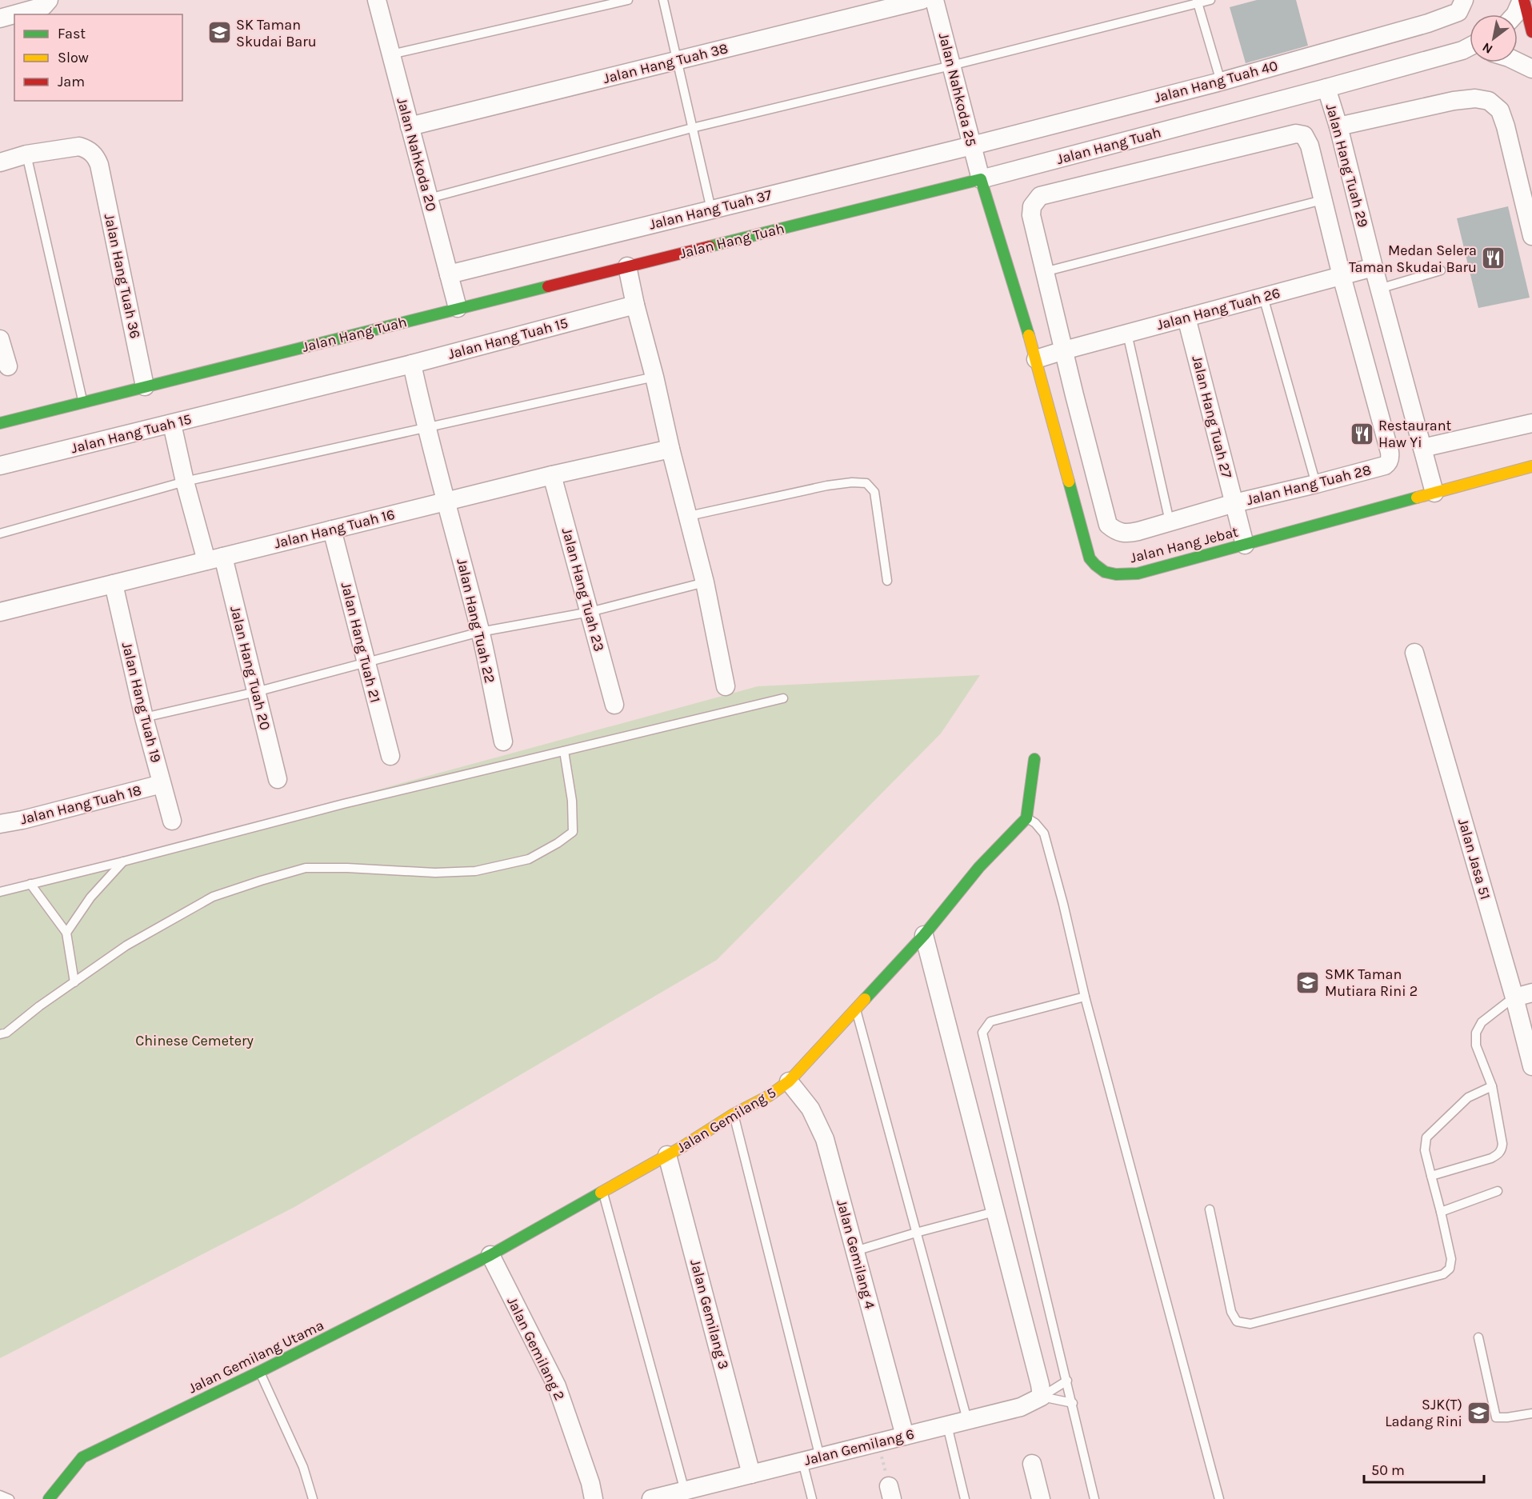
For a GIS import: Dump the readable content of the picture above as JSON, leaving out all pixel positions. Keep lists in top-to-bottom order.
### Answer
{
  "streets": {
    "street": [
      "Jalan Hang Tuah 38",
      "Jalan Hang Tuah 40",
      "Jalan Nahkoda 25",
      "Jalan Hang Tuah",
      "Jalan Nahkoda 20",
      "Jalan Hang Tuah 29",
      "Jalan Hang Tuah 37",
      "Jalan Hang Tuah 36",
      "Jalan Hang Tuah 26",
      "Jalan Hang Tuah 15",
      "Jalan Hang Tuah 27",
      "Jalan Hang Tuah 28",
      "Jalan Hang Tuah 16",
      "Jalan Hang Jebat",
      "Jalan Hang Tuah 23",
      "Jalan Hang Tuah 22",
      "Jalan Hang Tuah 21",
      "Jalan Hang Tuah 20",
      "Jalan Hang Tuah 19",
      "Jalan Hang Tuah 18",
      "Jalan Jasa 51",
      "Jalan Gemilang 5",
      "Jalan Gemilang 4",
      "Jalan Gemilang 3",
      "Jalan Gemilang 2",
      "Jalan Gemilang Utama",
      "Jalan Gemilang 6"
    ]
  },
  "crossings": [
    ["Jalan Hang Tuah 38", "Jalan Nahkoda 20"],
    ["Jalan Hang Tuah 40", "Jalan Nahkoda 25"],
    ["Jalan Hang Tuah 40", "Jalan Hang Tuah 37"],
    ["Jalan Nahkoda 25", "Jalan Hang Tuah"],
    ["Jalan Nahkoda 25", "Jalan Hang Tuah 37"],
    ["Jalan Nahkoda 25", "Jalan Hang Jebat"],
    ["Jalan Hang Tuah", "Jalan Nahkoda 20"],
    ["Jalan Hang Tuah", "Jalan Hang Tuah 29"],
    ["Jalan Hang Tuah", "Jalan Hang Tuah 36"],
    ["Jalan Hang Tuah", "Jalan Hang Jebat"],
    ["Jalan Nahkoda 20", "Jalan Hang Tuah 37"],
    ["Jalan Hang Tuah 29", "Jalan Hang Tuah 26"],
    ["Jalan Hang Tuah 29", "Jalan Hang Jebat"],
    ["Jalan Hang Tuah 26", "Jalan Hang Tuah 27"],
    ["Jalan Hang Tuah 26", "Jalan Hang Tuah 28"],
    ["Jalan Hang Tuah 26", "Jalan Hang Jebat"],
    ["Jalan Hang Tuah 15", "Jalan Hang Tuah 22"],
    ["Jalan Hang Tuah 15", "Jalan Hang Tuah 20"],
    ["Jalan Hang Tuah 27", "Jalan Hang Tuah 28"],
    ["Jalan Hang Tuah 27", "Jalan Hang Jebat"],
    ["Jalan Hang Tuah 16", "Jalan Hang Tuah 23"],
    ["Jalan Hang Tuah 16", "Jalan Hang Tuah 22"],
    ["Jalan Hang Tuah 16", "Jalan Hang Tuah 21"],
    ["Jalan Hang Tuah 16", "Jalan Hang Tuah 20"],
    ["Jalan Hang Tuah 16", "Jalan Hang Tuah 19"],
    ["Jalan Hang Tuah 19", "Jalan Hang Tuah 18"],
    ["Jalan Gemilang 5", "Jalan Gemilang 4"],
    ["Jalan Gemilang 5", "Jalan Gemilang 3"],
    ["Jalan Gemilang 5", "Jalan Gemilang 2"],
    ["Jalan Gemilang 5", "Jalan Gemilang Utama"],
    ["Jalan Gemilang 4", "Jalan Gemilang 6"],
    ["Jalan Gemilang 3", "Jalan Gemilang 6"],
    ["Jalan Gemilang 2", "Jalan Gemilang Utama"]
  ],
  "parks": ["Chinese Cemetery"],
  "places": {
    "school or university": ["SK Taman Skudai Baru", "SMK Taman Mutiara Rini 2", "SJK(T) Ladang Rini"],
    "restaurant": ["Medan Selera Taman Skudai Baru", "Restaurant Haw Yi"]
  },
  "legend": ["Fast", "Slow", "Jam"],
  "scale_bar": "50 m",
  "north": "bottom left"
}
